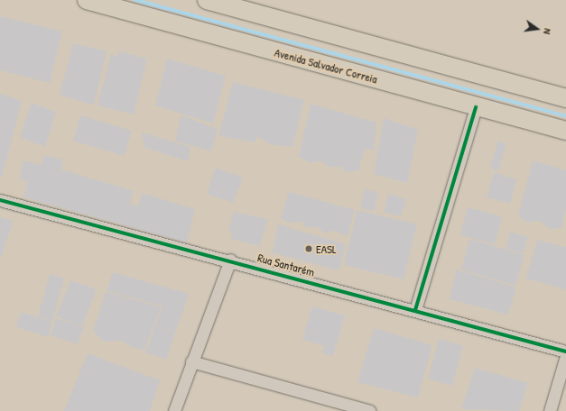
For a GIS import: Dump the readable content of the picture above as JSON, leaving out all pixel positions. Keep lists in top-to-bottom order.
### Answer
{
  "streets": {
    "main road": ["Avenida Salvador Correia"],
    "street": ["Rua Santarém"]
  },
  "places": ["EASL"],
  "north": "right"
}
